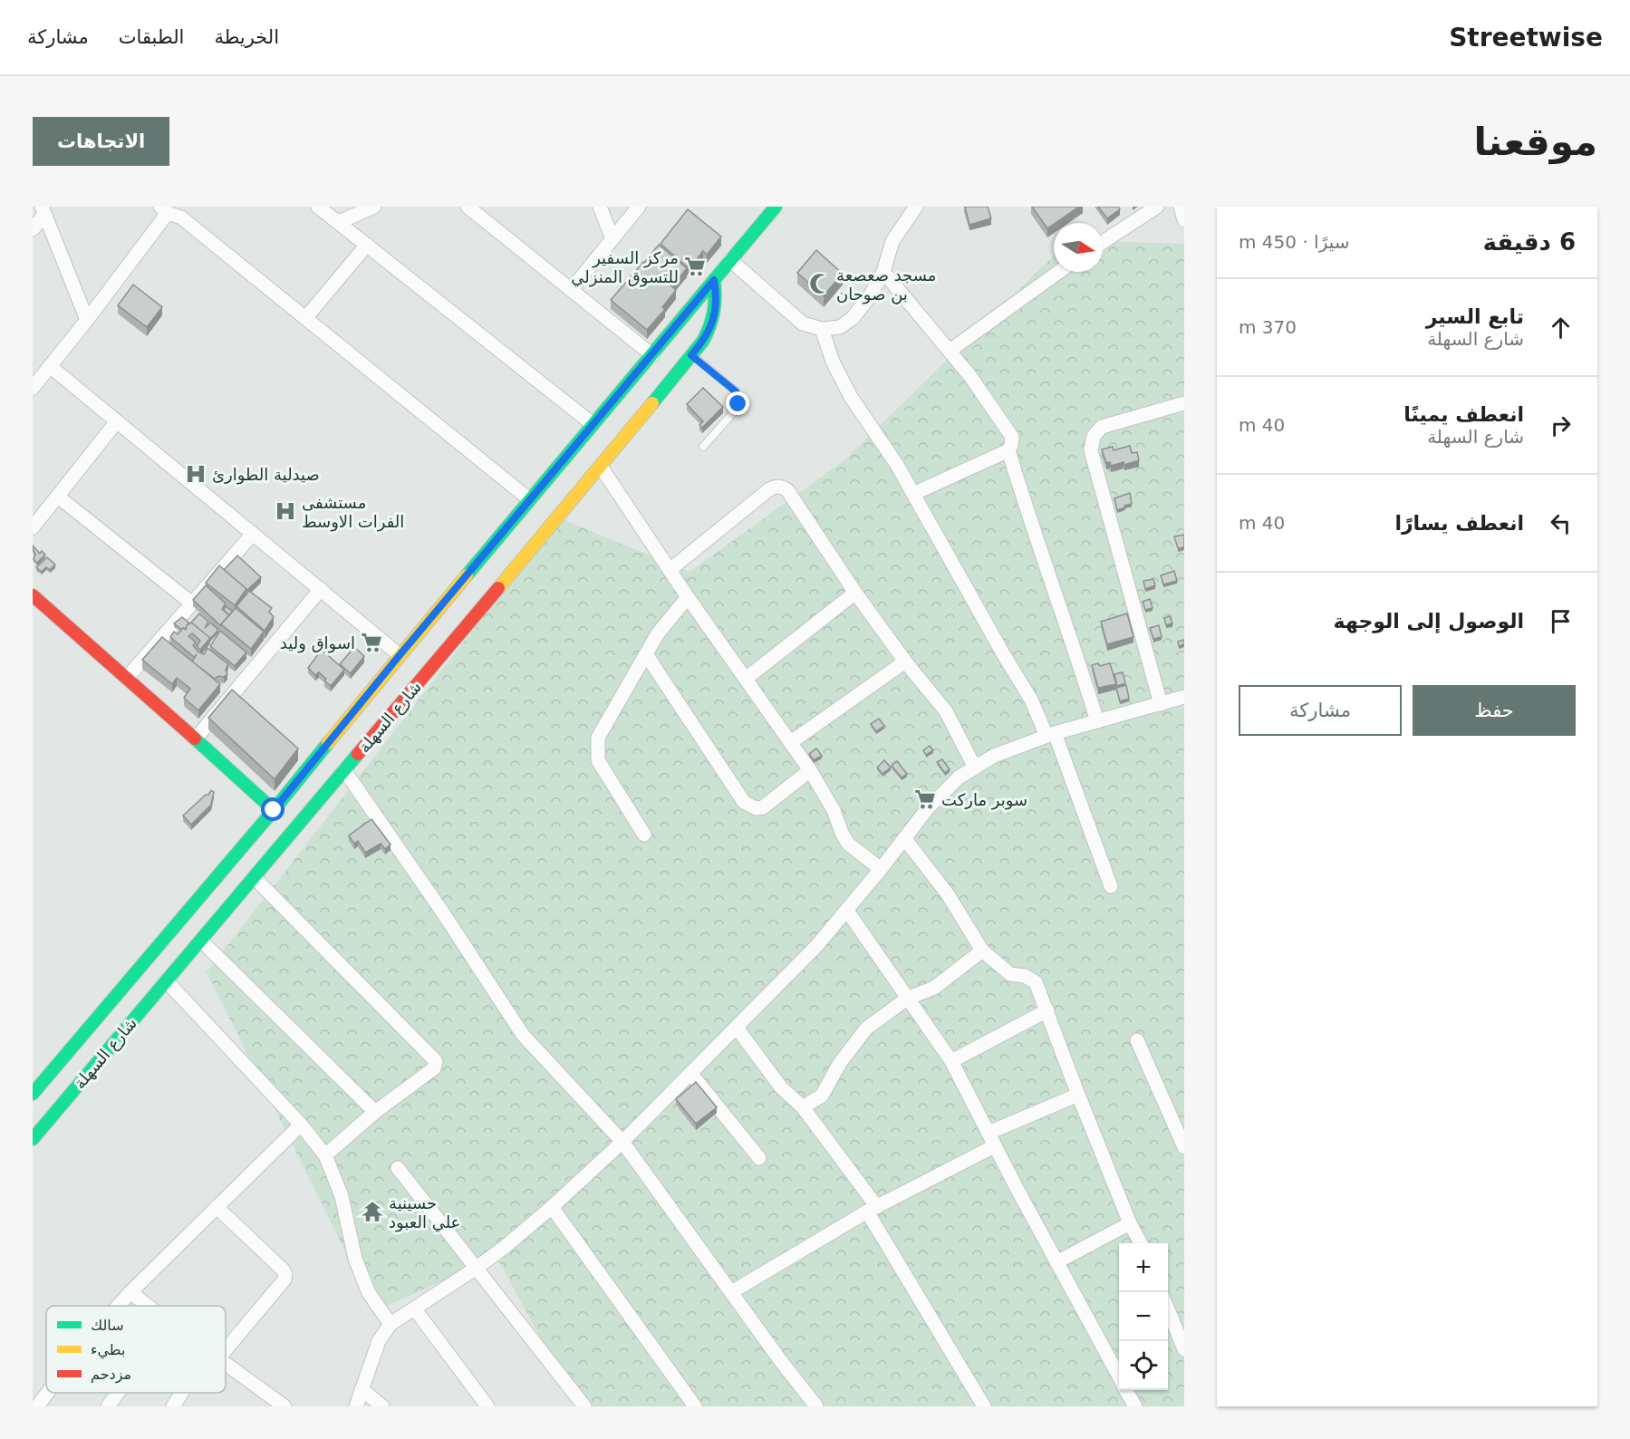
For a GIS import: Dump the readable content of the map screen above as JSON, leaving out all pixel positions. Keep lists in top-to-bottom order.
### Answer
{
  "streets": {
    "main road": ["شارع السهلة"]
  },
  "places": {
    "supermarket": ["مركز السفير للتسوق المنزلي", "اسواق وليد", "سوبر ماركت"],
    "mosque": ["مسجد صعصعة بن صوحان"],
    "hospital": ["صيدلية الطوارئ", "مستشفى الفرات الاوسط"],
    "temple": ["حسينية علي العبود"]
  },
  "legend": ["سالك", "بطيء", "مزدحم"],
  "north": "right",
  "page": {
    "header": "Streetwise",
    "nav": ["الخريطة", "الطبقات", "مشاركة"],
    "buttons": [
      "الاتجاهات",
      ["حفظ", "مشاركة"]
    ],
    "title": "موقعنا",
    "heading": ["6 دقيقة", "سيرًا · 450 m"],
    "list": [
      ["تابع السير", "شارع السهلة", "370 m"],
      ["انعطف يمينًا", "شارع السهلة", "40 m"],
      ["انعطف يسارًا", "40 m"],
      "الوصول إلى الوجهة"
    ],
    "map_buttons": ["+", "−"]
  }
}
